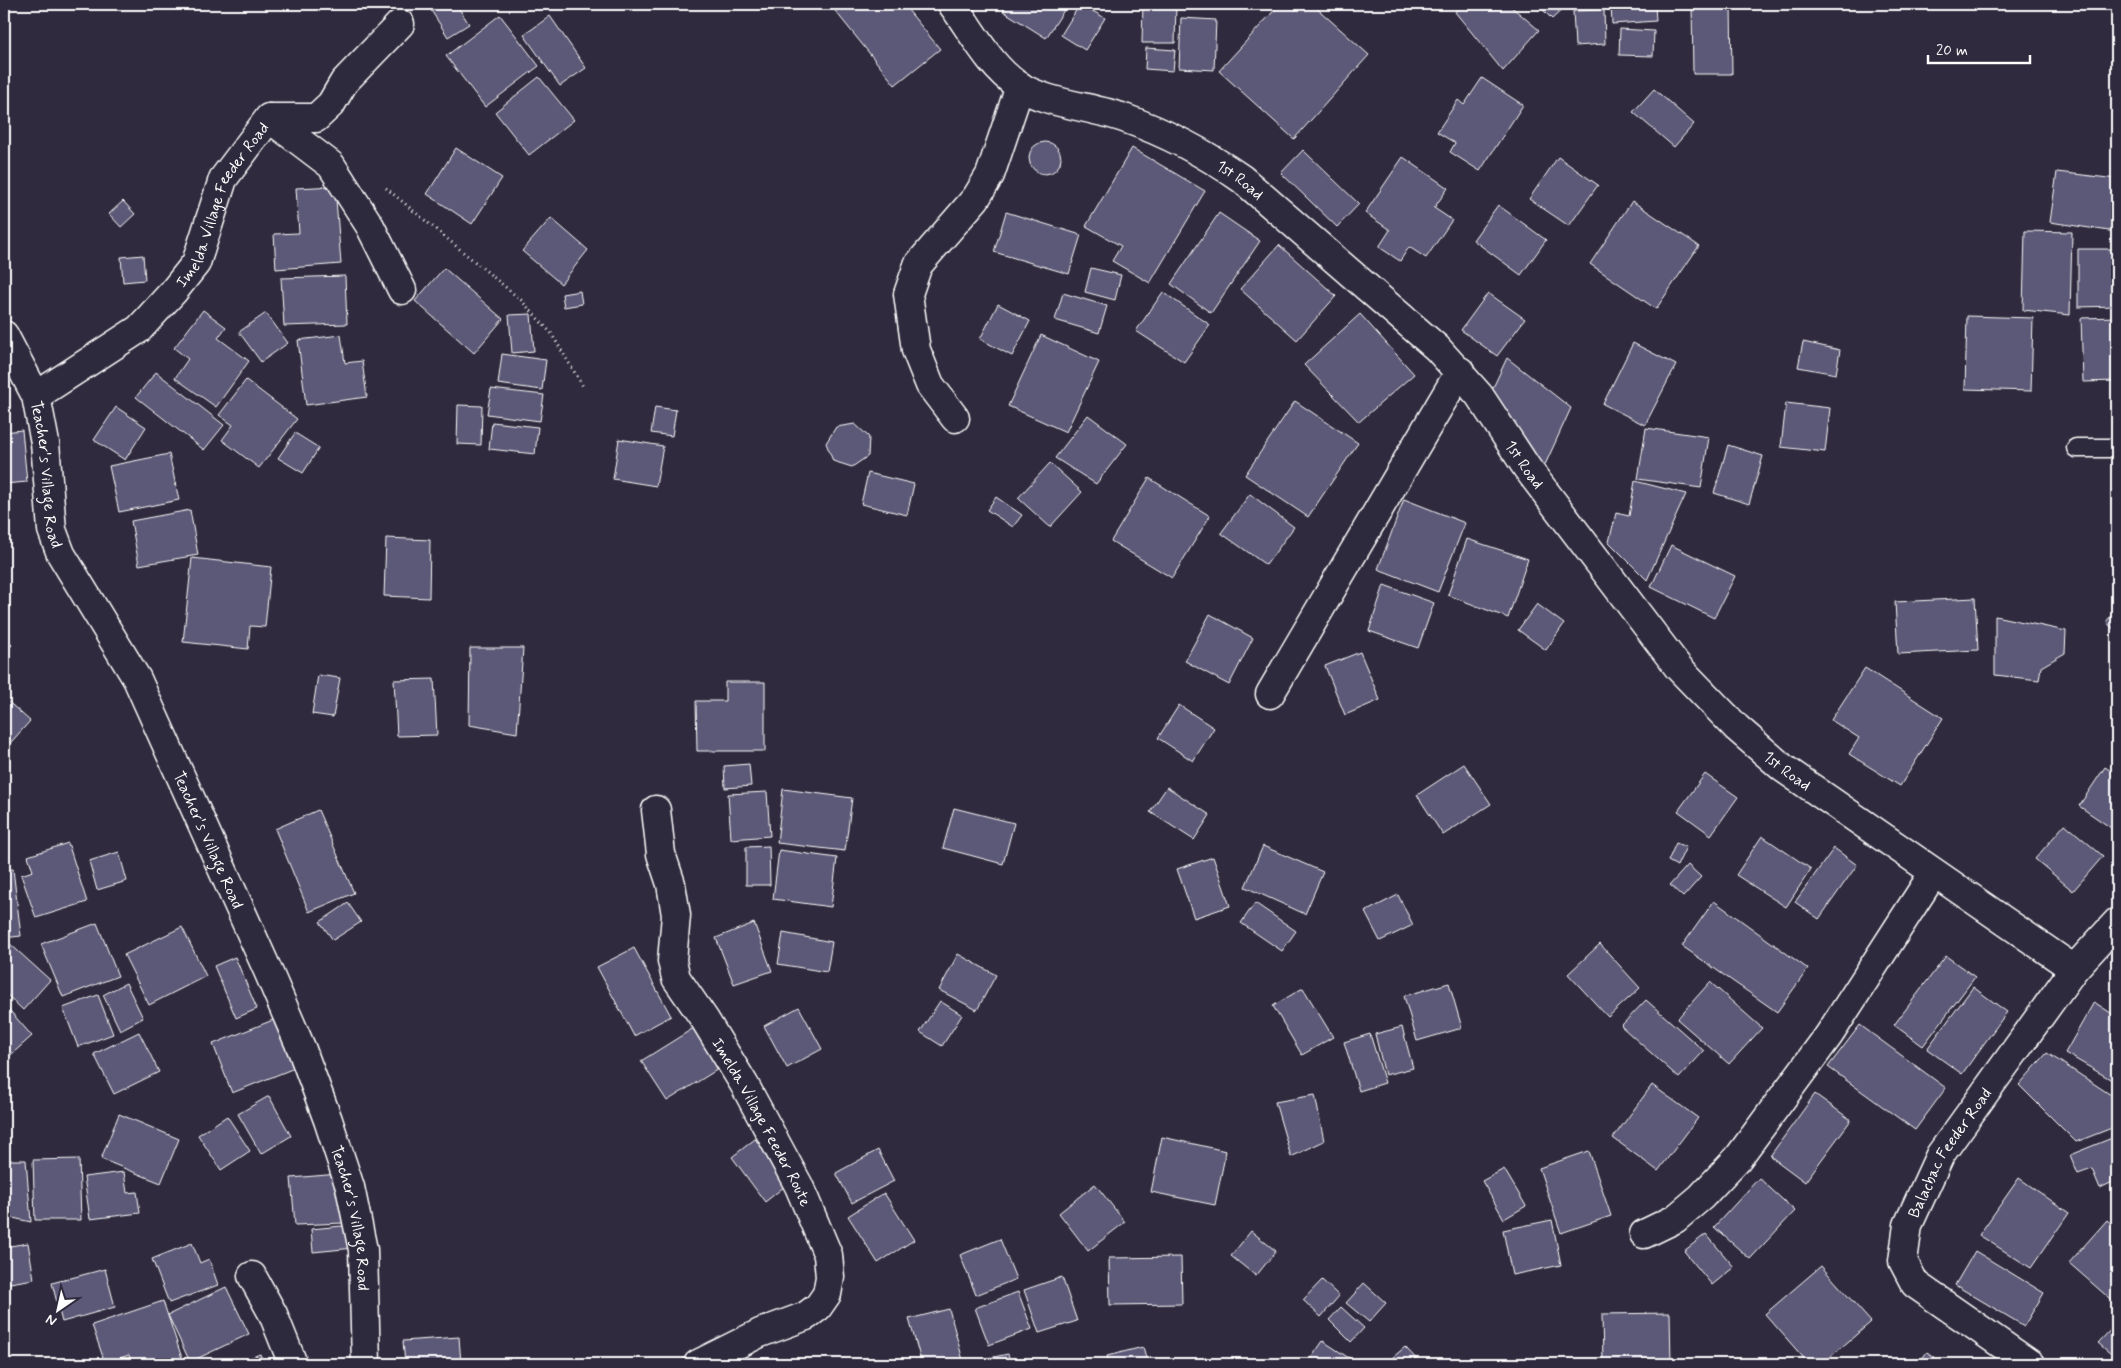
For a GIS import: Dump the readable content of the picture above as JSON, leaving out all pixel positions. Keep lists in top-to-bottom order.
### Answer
{
  "streets": {
    "street": [
      "1st Road",
      "Imelda Village Feeder Road",
      "Teacher's Village Road",
      "Imelda Village Feeder Route",
      "Balacbac Feeder Road"
    ]
  },
  "crossings": [
    ["1st Road", "Balacbac Feeder Road"],
    ["Imelda Village Feeder Road", "Teacher's Village Road"]
  ],
  "scale_bar": "20 m",
  "north": "bottom left"
}
